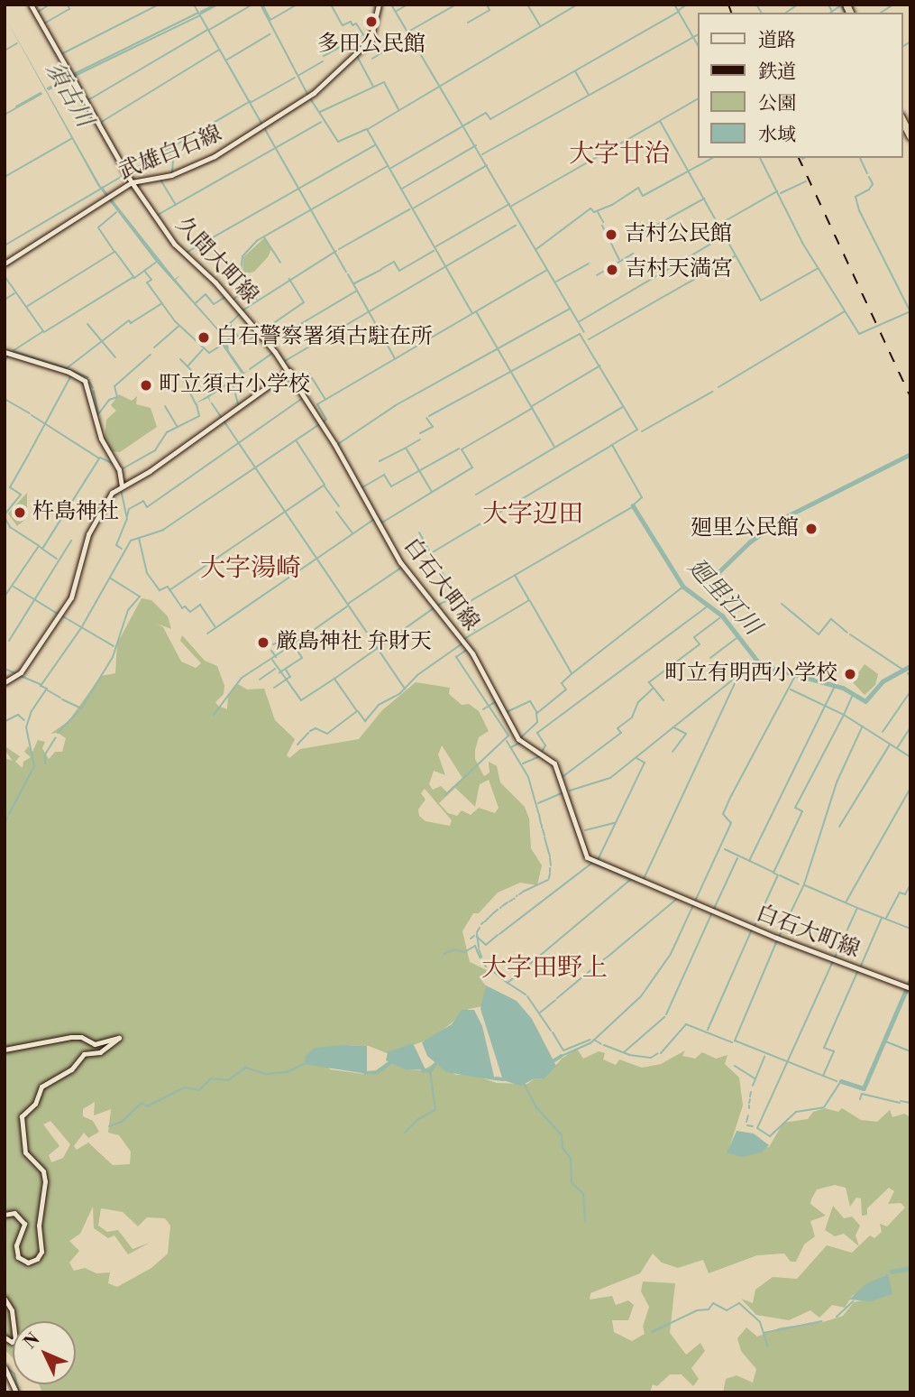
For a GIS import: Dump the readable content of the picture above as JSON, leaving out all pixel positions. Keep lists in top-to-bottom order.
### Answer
{
  "streets": {
    "main road": ["武雄白石線", "久間大町線", "白石大町線"]
  },
  "crossings": [
    ["武雄白石線", "久間大町線"],
    ["久間大町線", "白石大町線"]
  ],
  "districts": [
    "大字廿治",
    "大字辺田",
    "大字湯崎",
    "大字田野上"
  ],
  "water": ["須古川", "廻里江川"],
  "places": [
    "多田公民館",
    "吉村公民館",
    "吉村天満宮",
    "白石警察署須古駐在所",
    "町立須古小学校",
    "杵島神社",
    "廻里公民館",
    "厳島神社 弁財天",
    "町立有明西小学校"
  ],
  "legend": [
    "道路",
    "鉄道",
    "公園",
    "水域"
  ],
  "north": "top left"
}
